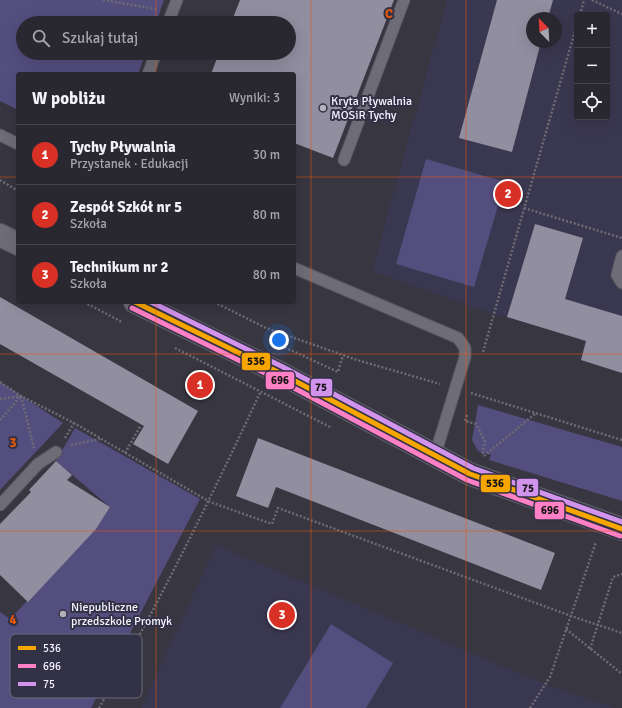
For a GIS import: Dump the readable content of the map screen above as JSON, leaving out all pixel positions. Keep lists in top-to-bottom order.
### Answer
{
  "places": ["Kryta Pływalnia MOSiR Tychy", "Niepubliczne przedszkole Promyk"],
  "lines": ["transit line 536", "transit line 75", "transit line 696"],
  "legend": ["536", "696", "75"],
  "north": "top left",
  "page": {
    "map_buttons": ["+", "−"],
    "search": "Szukaj tutaj",
    "heading": ["W pobliżu", "Wyniki: 3"],
    "list": [
      {
        "mark": "1",
        "name": "Tychy Pływalnia",
        "note": "Przystanek · Edukacji",
        "value": "30 m"
      },
      {
        "mark": "2",
        "name": "Zespół Szkół nr 5",
        "note": "Szkoła",
        "value": "80 m"
      },
      {
        "mark": "3",
        "name": "Technikum nr 2",
        "note": "Szkoła",
        "value": "80 m"
      }
    ],
    "pins": ["2", "1", "3"]
  },
  "grid": {
    "columns": ["C"],
    "rows": ["3", "4"]
  }
}
